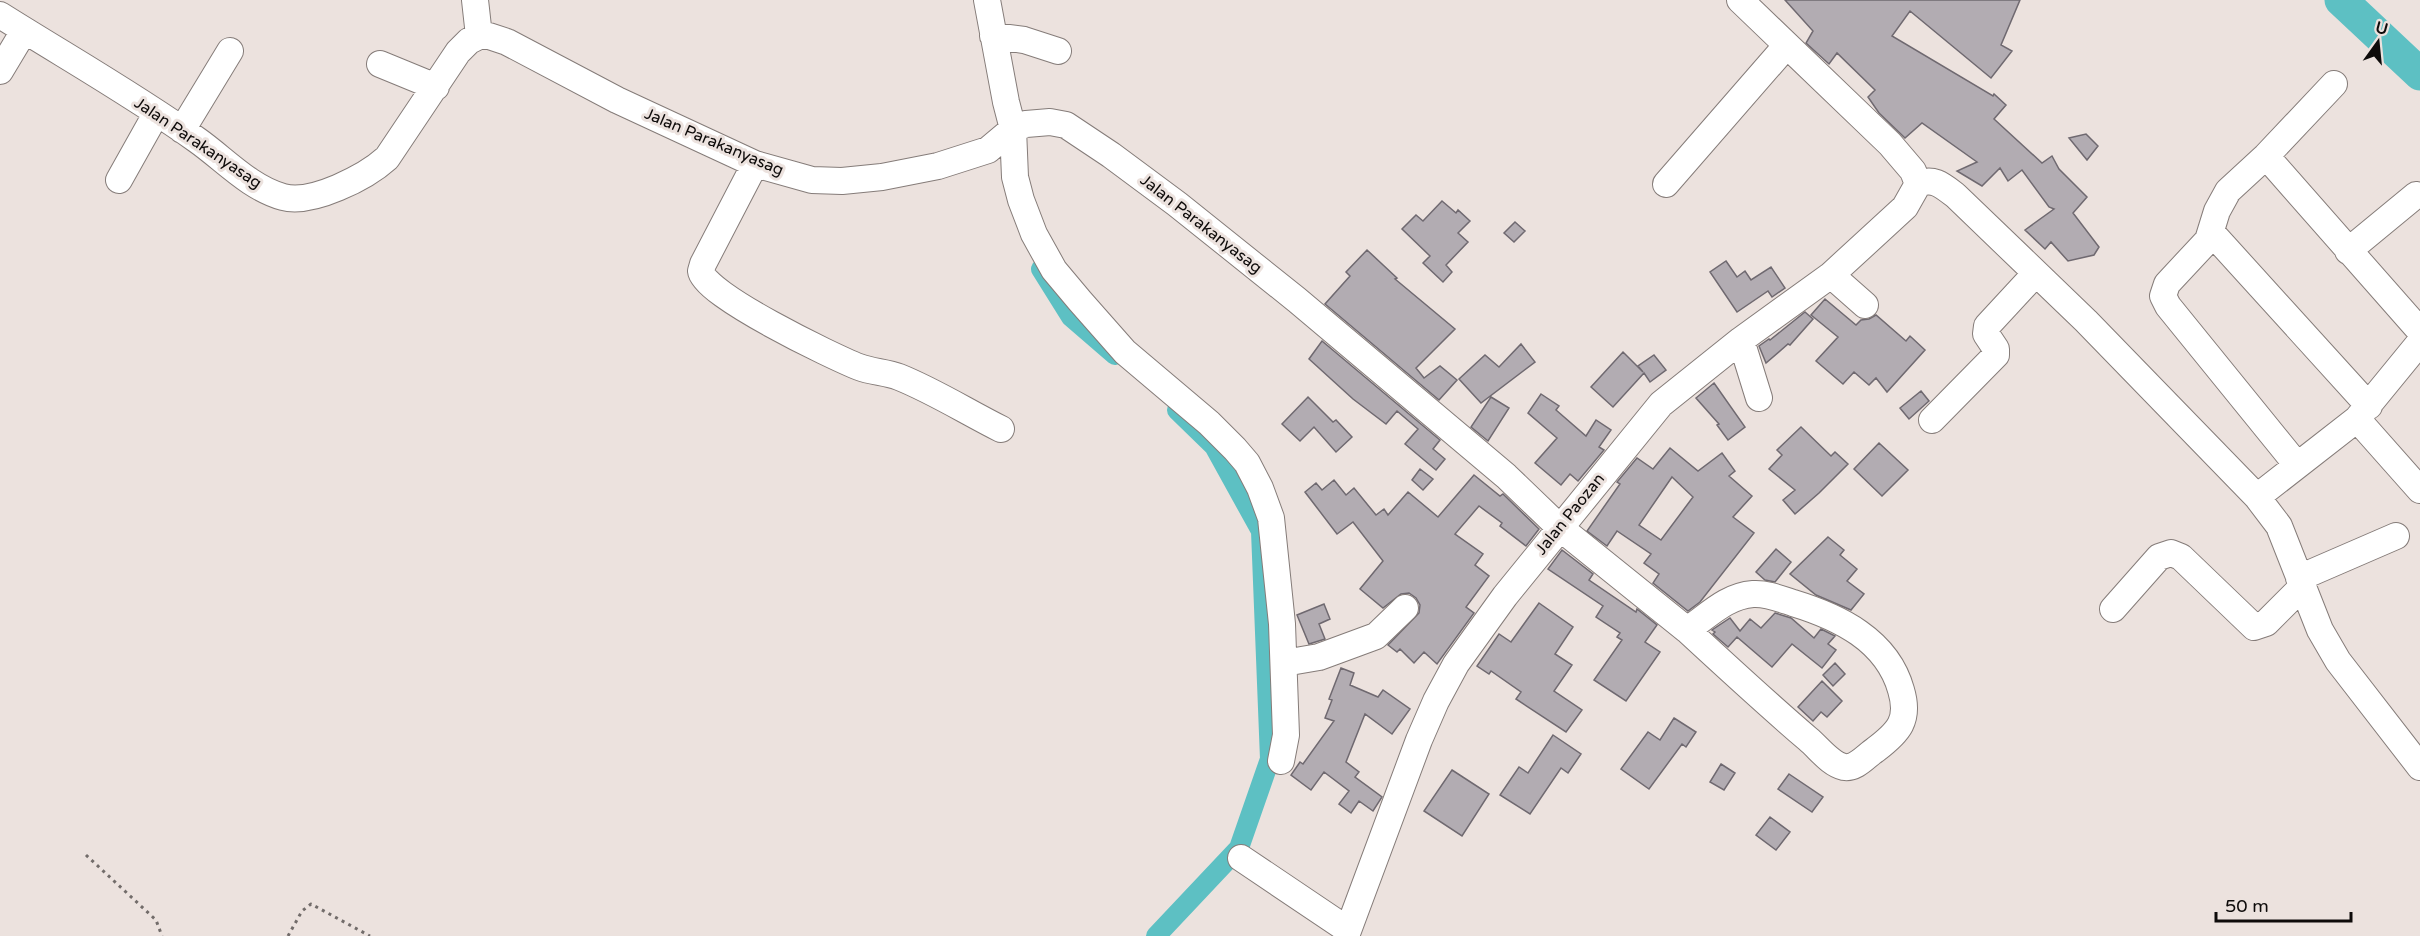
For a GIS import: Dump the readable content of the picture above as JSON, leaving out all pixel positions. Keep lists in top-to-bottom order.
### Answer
{
  "streets": {
    "street": ["Jalan Parakanyasag", "Jalan Paozan"]
  },
  "crossings": [
    ["Jalan Parakanyasag", "Jalan Paozan"]
  ],
  "scale_bar": "50 m",
  "north": "top"
}
